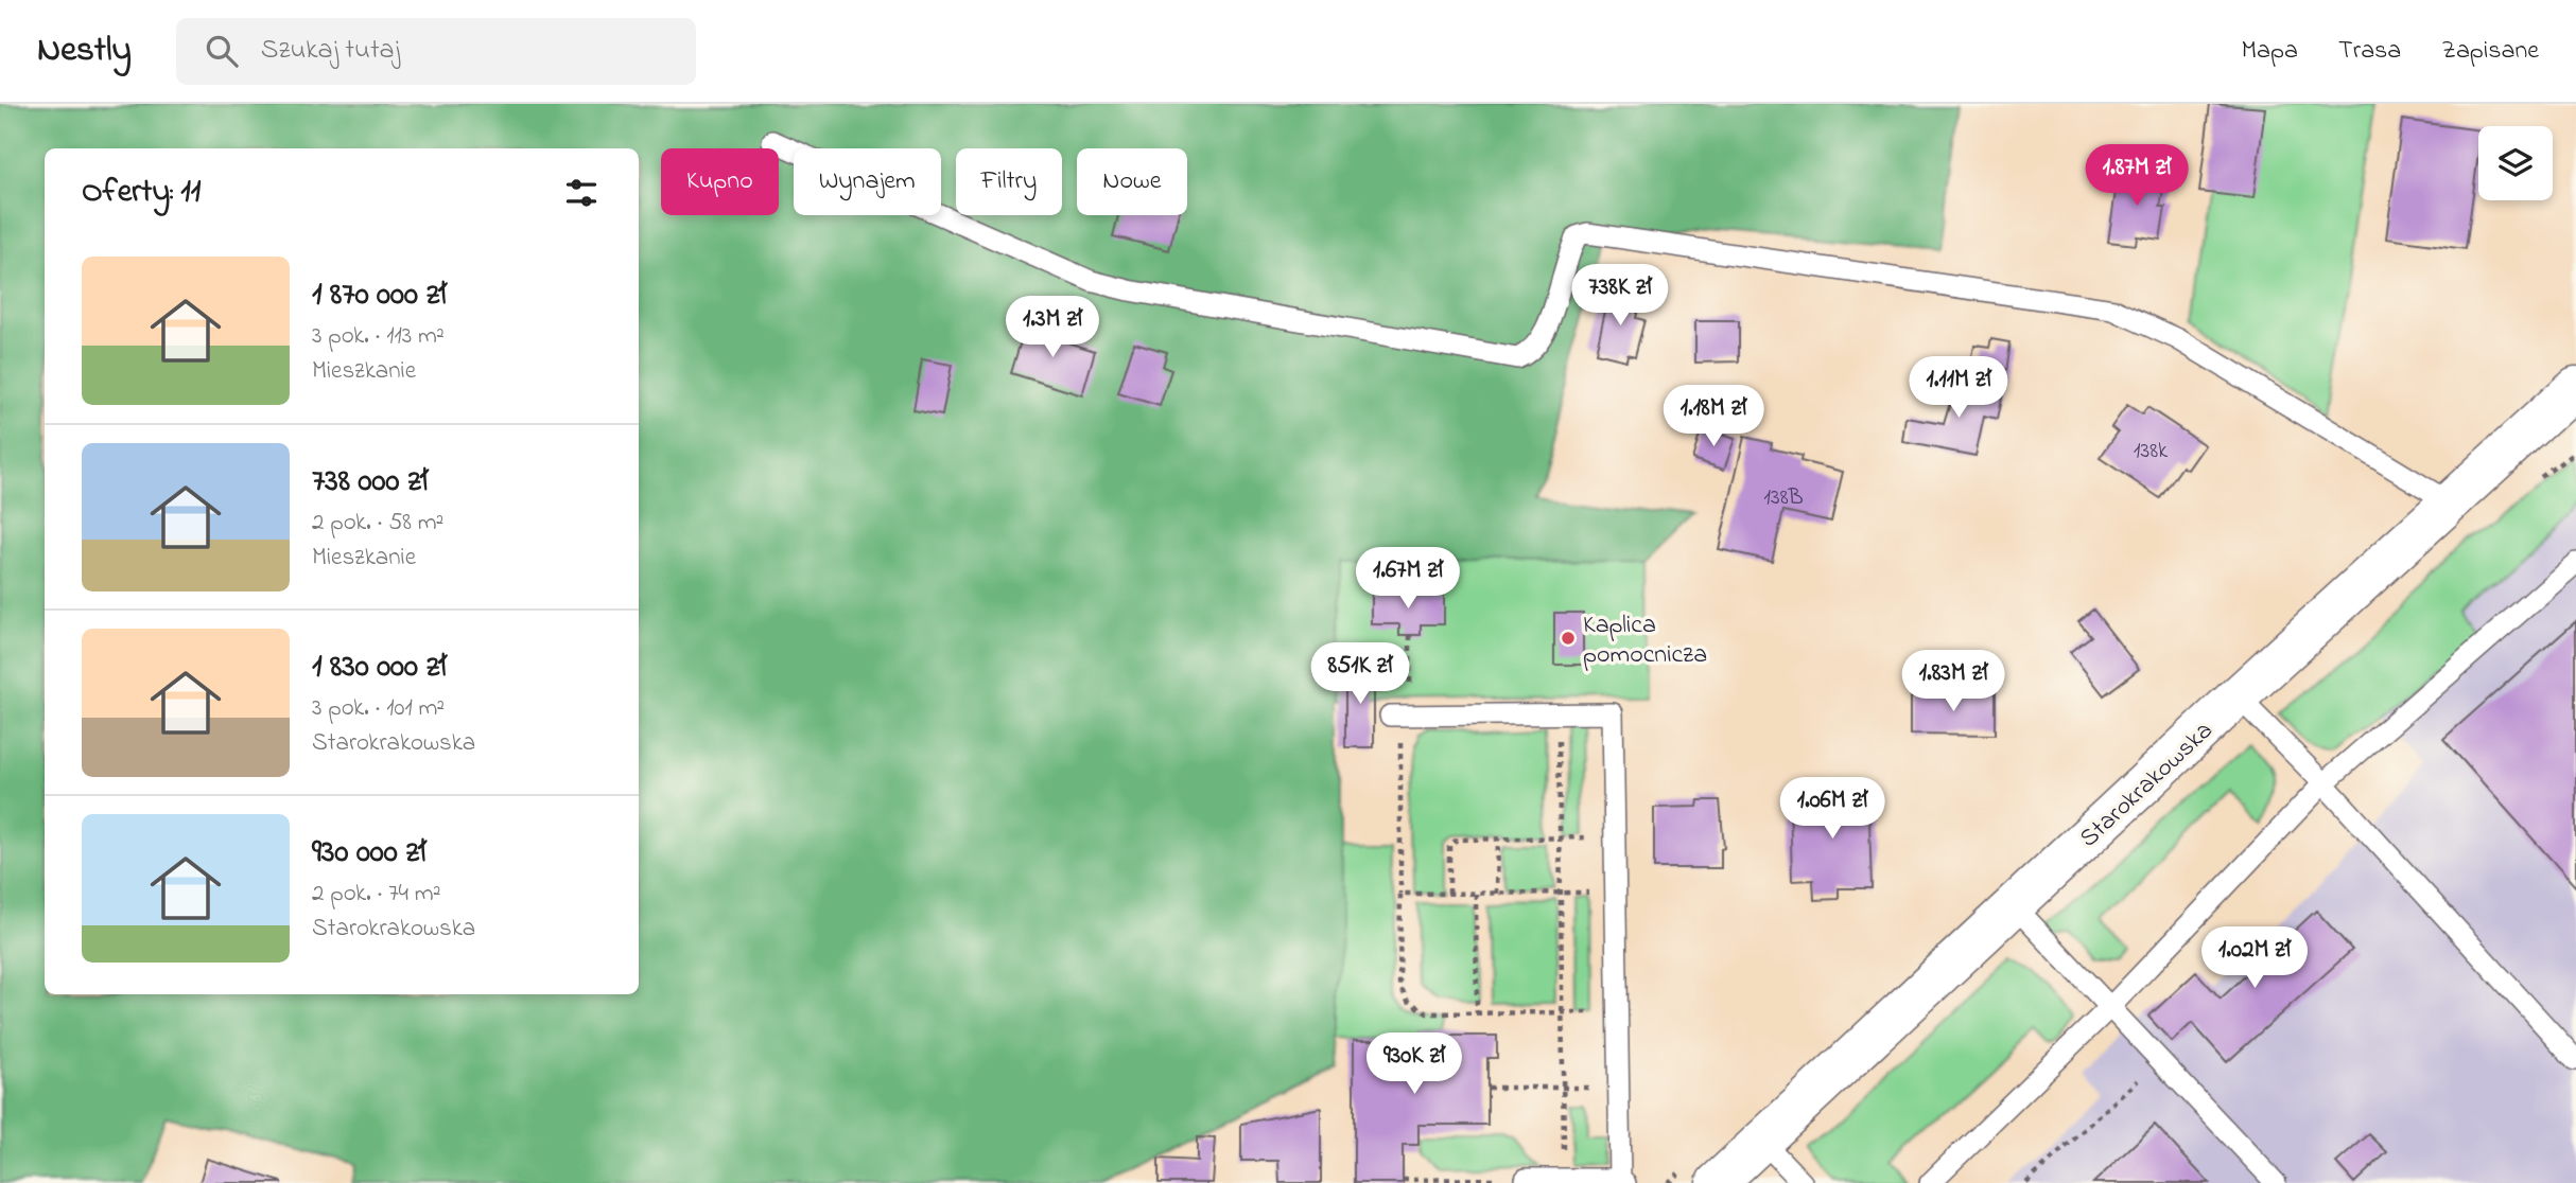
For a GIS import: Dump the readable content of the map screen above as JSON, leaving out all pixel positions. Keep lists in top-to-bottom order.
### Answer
{
  "streets": {
    "street": ["Starokrakowska"]
  },
  "places": ["Kaplica pomocnicza"],
  "house_numbers": ["138k", "138B"],
  "page": {
    "header": "Nestly",
    "search": "Szukaj tutaj",
    "nav": ["Mapa", "Trasa", "Zapisane"],
    "price": [
      "1.87M zł",
      "738K zł",
      "1.3M zł",
      "1.11M zł",
      "1.18M zł",
      "1.67M zł",
      "851K zł",
      "1.83M zł",
      "1.06M zł",
      "1.02M zł",
      "930K zł"
    ],
    "chip": [
      "Kupno",
      "Wynajem",
      "Filtry",
      "Nowe"
    ],
    "heading": "Oferty: 11",
    "list": [
      {
        "name": "1 870 000 zł",
        "note": "3 pok. · 113 m² · Mieszkanie"
      },
      {
        "name": "738 000 zł",
        "note": "2 pok. · 58 m² · Mieszkanie"
      },
      {
        "name": "1 830 000 zł",
        "note": "3 pok. · 101 m² · Starokrakowska"
      },
      {
        "name": "930 000 zł",
        "note": "2 pok. · 74 m² · Starokrakowska"
      }
    ]
  }
}
